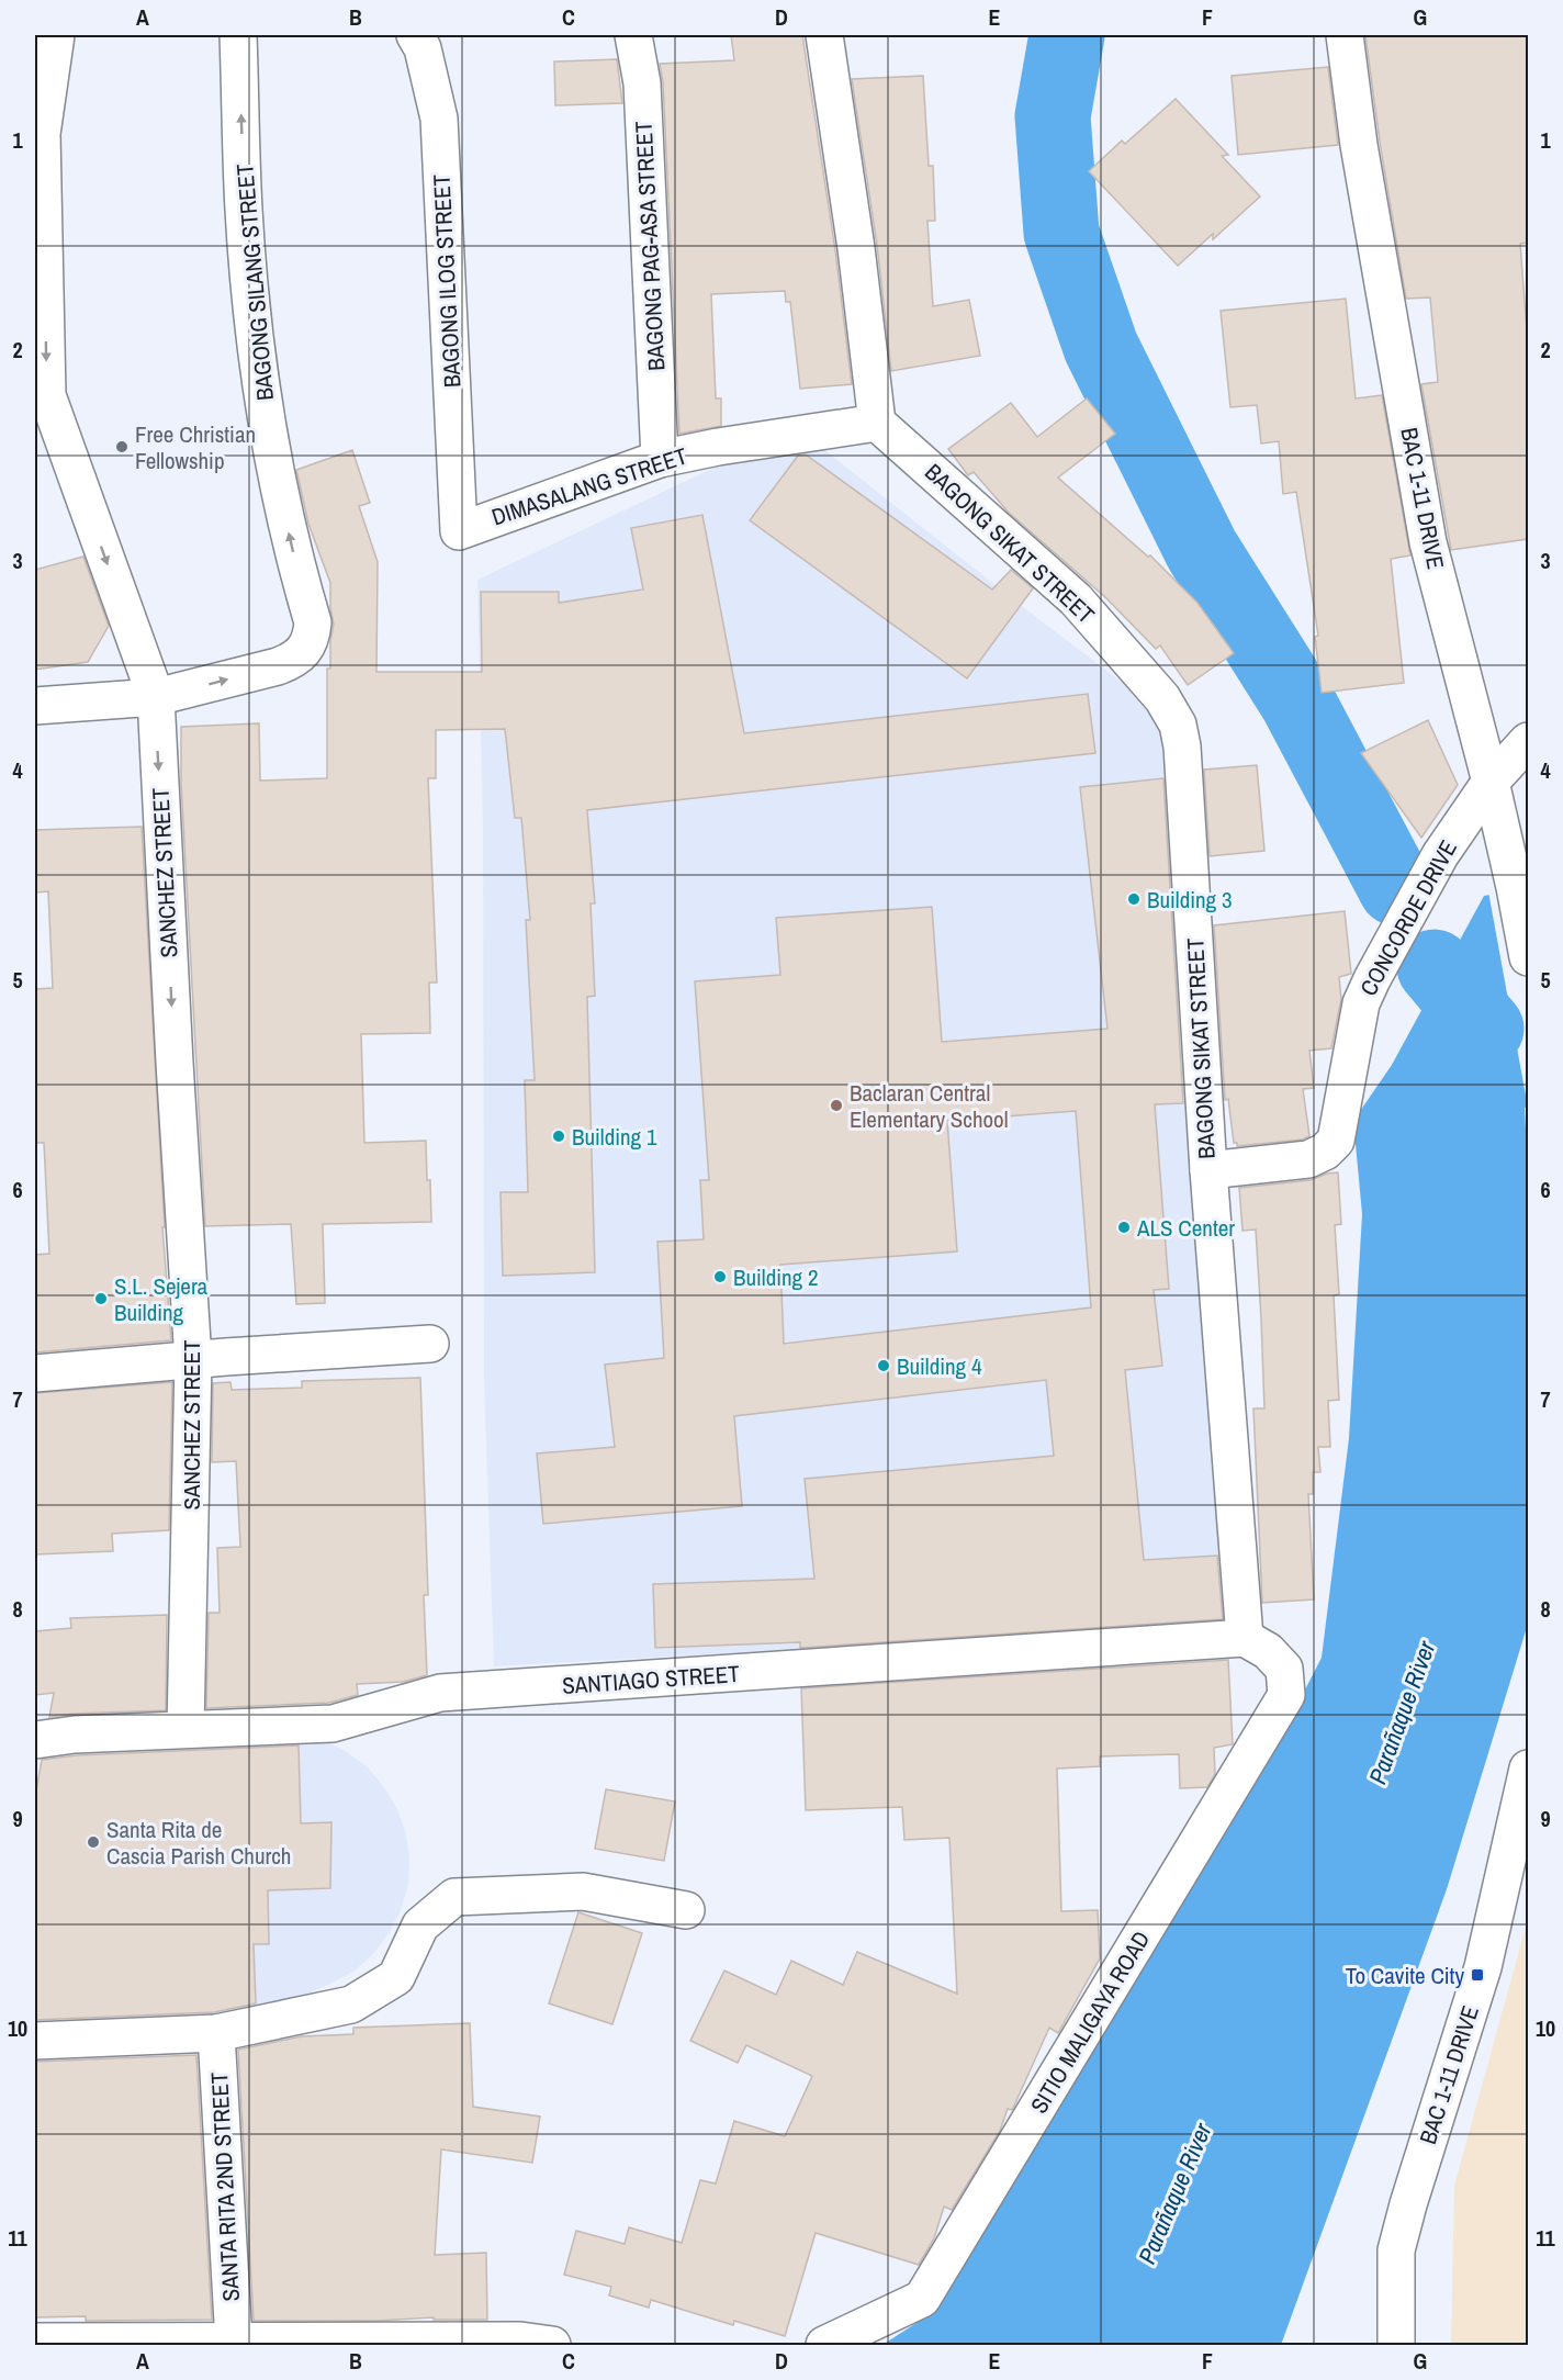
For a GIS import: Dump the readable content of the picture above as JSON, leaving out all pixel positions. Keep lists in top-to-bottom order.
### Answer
{
  "streets": {
    "street": [
      "BAGONG PAG-ASA STREET",
      "BAGONG ILOG STREET",
      "BAGONG SILANG STREET",
      "DIMASALANG STREET",
      "BAC 1-11 DRIVE",
      "BAGONG SIKAT STREET",
      "SANCHEZ STREET",
      "CONCORDE DRIVE",
      "SANTIAGO STREET",
      "SITIO MALIGAYA ROAD",
      "SANTA RITA 2ND STREET"
    ]
  },
  "crossings": [
    ["BAGONG PAG-ASA STREET", "DIMASALANG STREET"],
    ["BAGONG ILOG STREET", "DIMASALANG STREET"],
    ["BAGONG SILANG STREET", "SANCHEZ STREET"],
    ["DIMASALANG STREET", "BAGONG SIKAT STREET"],
    ["BAC 1-11 DRIVE", "CONCORDE DRIVE"],
    ["BAGONG SIKAT STREET", "CONCORDE DRIVE"],
    ["BAGONG SIKAT STREET", "SANTIAGO STREET"],
    ["BAGONG SIKAT STREET", "SITIO MALIGAYA ROAD"],
    ["SANCHEZ STREET", "SANTIAGO STREET"],
    ["SANTIAGO STREET", "SITIO MALIGAYA ROAD"]
  ],
  "one_way": ["BAGONG SILANG STREET", "SANCHEZ STREET"],
  "water": ["Parañaque River"],
  "places": {
    "other": [
      "Free Christian Fellowship",
      "Building 3",
      "Baclaran Central Elementary School",
      "Building 1",
      "ALS Center",
      "Building 2",
      "S.L. Sejera Building",
      "Building 4",
      "Santa Rita de Cascia Parish Church"
    ],
    "transit": ["To Cavite City"]
  },
  "grid": {
    "columns": [
      "A",
      "B",
      "C",
      "D",
      "E",
      "F",
      "G"
    ],
    "rows": [
      "1",
      "2",
      "3",
      "4",
      "5",
      "6",
      "7",
      "8",
      "9",
      "10",
      "11"
    ]
  }
}
